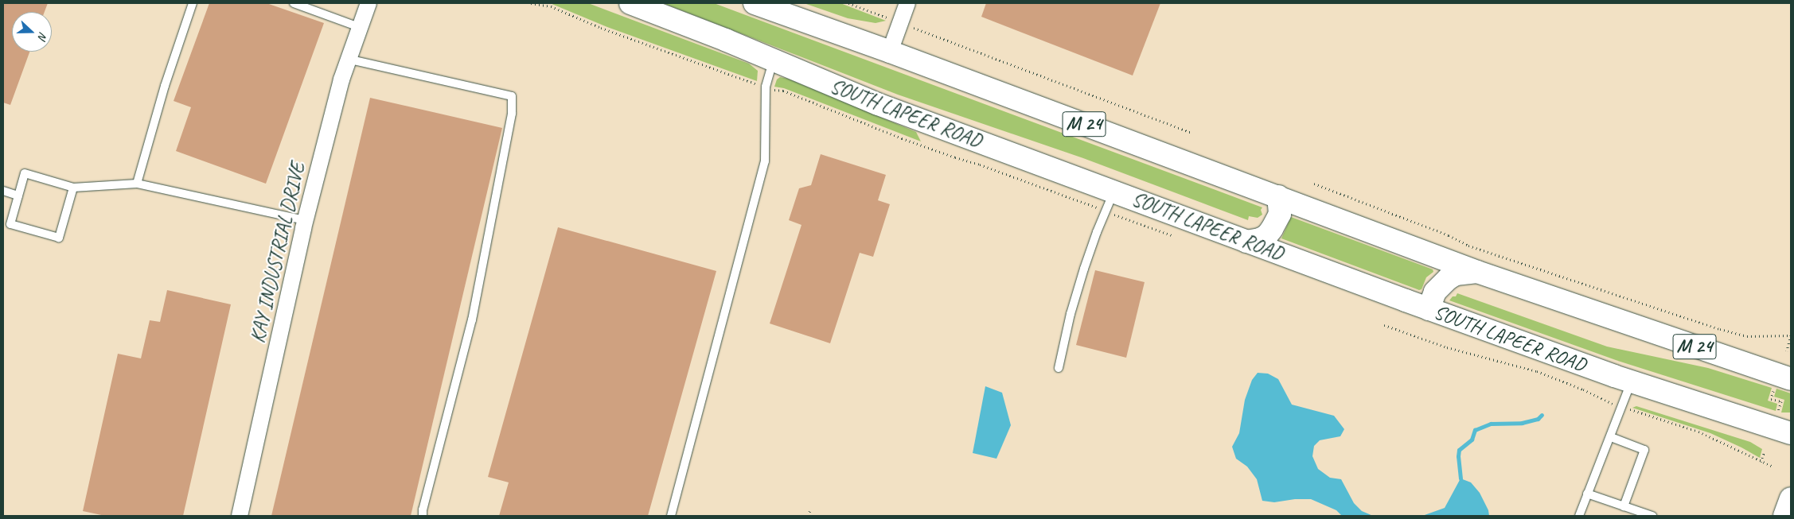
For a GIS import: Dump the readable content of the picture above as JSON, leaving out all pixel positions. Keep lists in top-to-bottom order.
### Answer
{
  "streets": {
    "main road": ["SOUTH LAPEER ROAD", "M 24"],
    "street": ["KAY INDUSTRIAL DRIVE"]
  },
  "north": "right"
}
